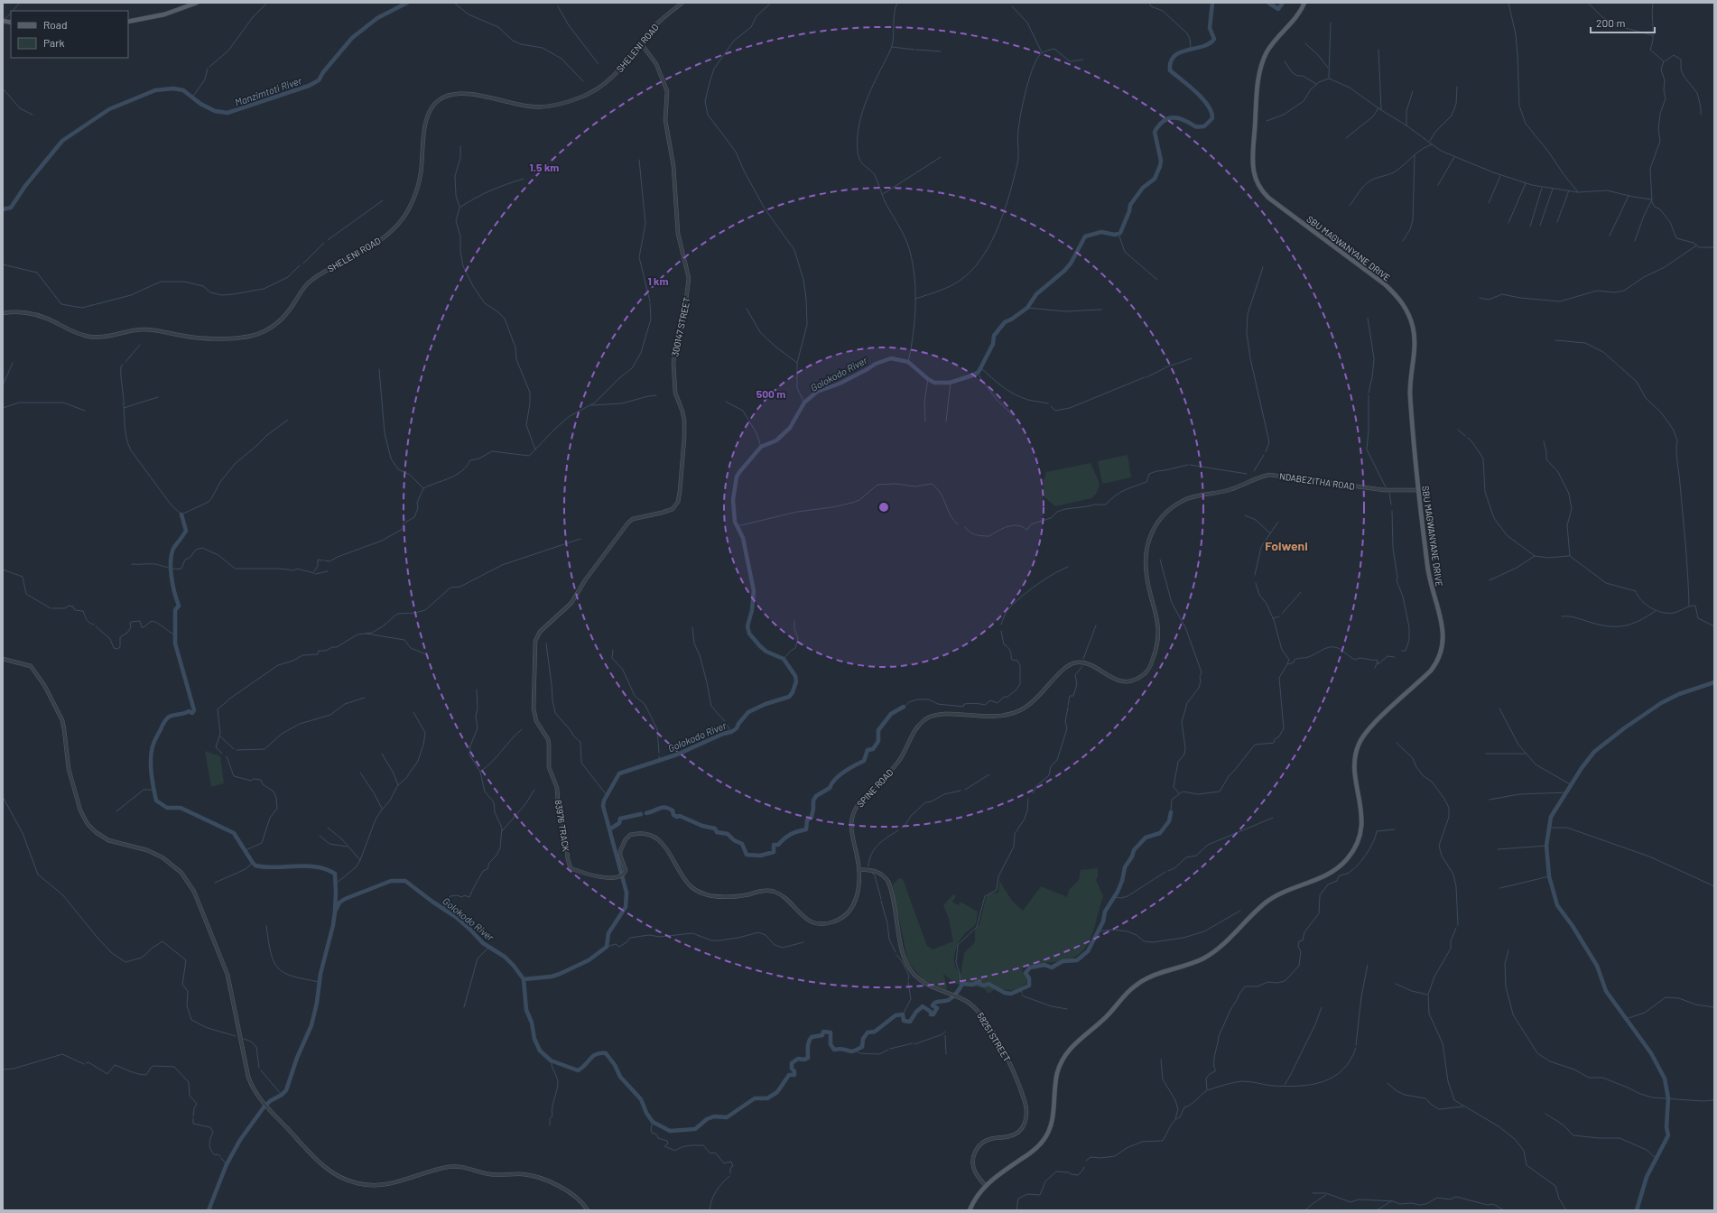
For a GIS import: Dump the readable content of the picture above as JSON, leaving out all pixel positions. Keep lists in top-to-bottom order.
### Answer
{
  "streets": {
    "main road": ["SBU MAGWANYANE DRIVE"],
    "street": [
      "SHELENI ROAD",
      "300147 STREET",
      "NDABEZITHA ROAD",
      "SPINE ROAD",
      "83976 TRACK",
      "58251 STREET"
    ]
  },
  "crossings": [
    ["SHELENI ROAD", "300147 STREET"],
    ["SBU MAGWANYANE DRIVE", "NDABEZITHA ROAD"],
    ["SBU MAGWANYANE DRIVE", "58251 STREET"],
    ["300147 STREET", "83976 TRACK"],
    ["NDABEZITHA ROAD", "SPINE ROAD"],
    ["SPINE ROAD", "83976 TRACK"],
    ["SPINE ROAD", "58251 STREET"]
  ],
  "districts": ["Folweni"],
  "water": ["Manzimtoti River", "Golokodo River"],
  "legend": ["Road", "Park"],
  "scale_bar": "200 m",
  "rings": ["1.5 km", "1 km", "500 m"]
}
